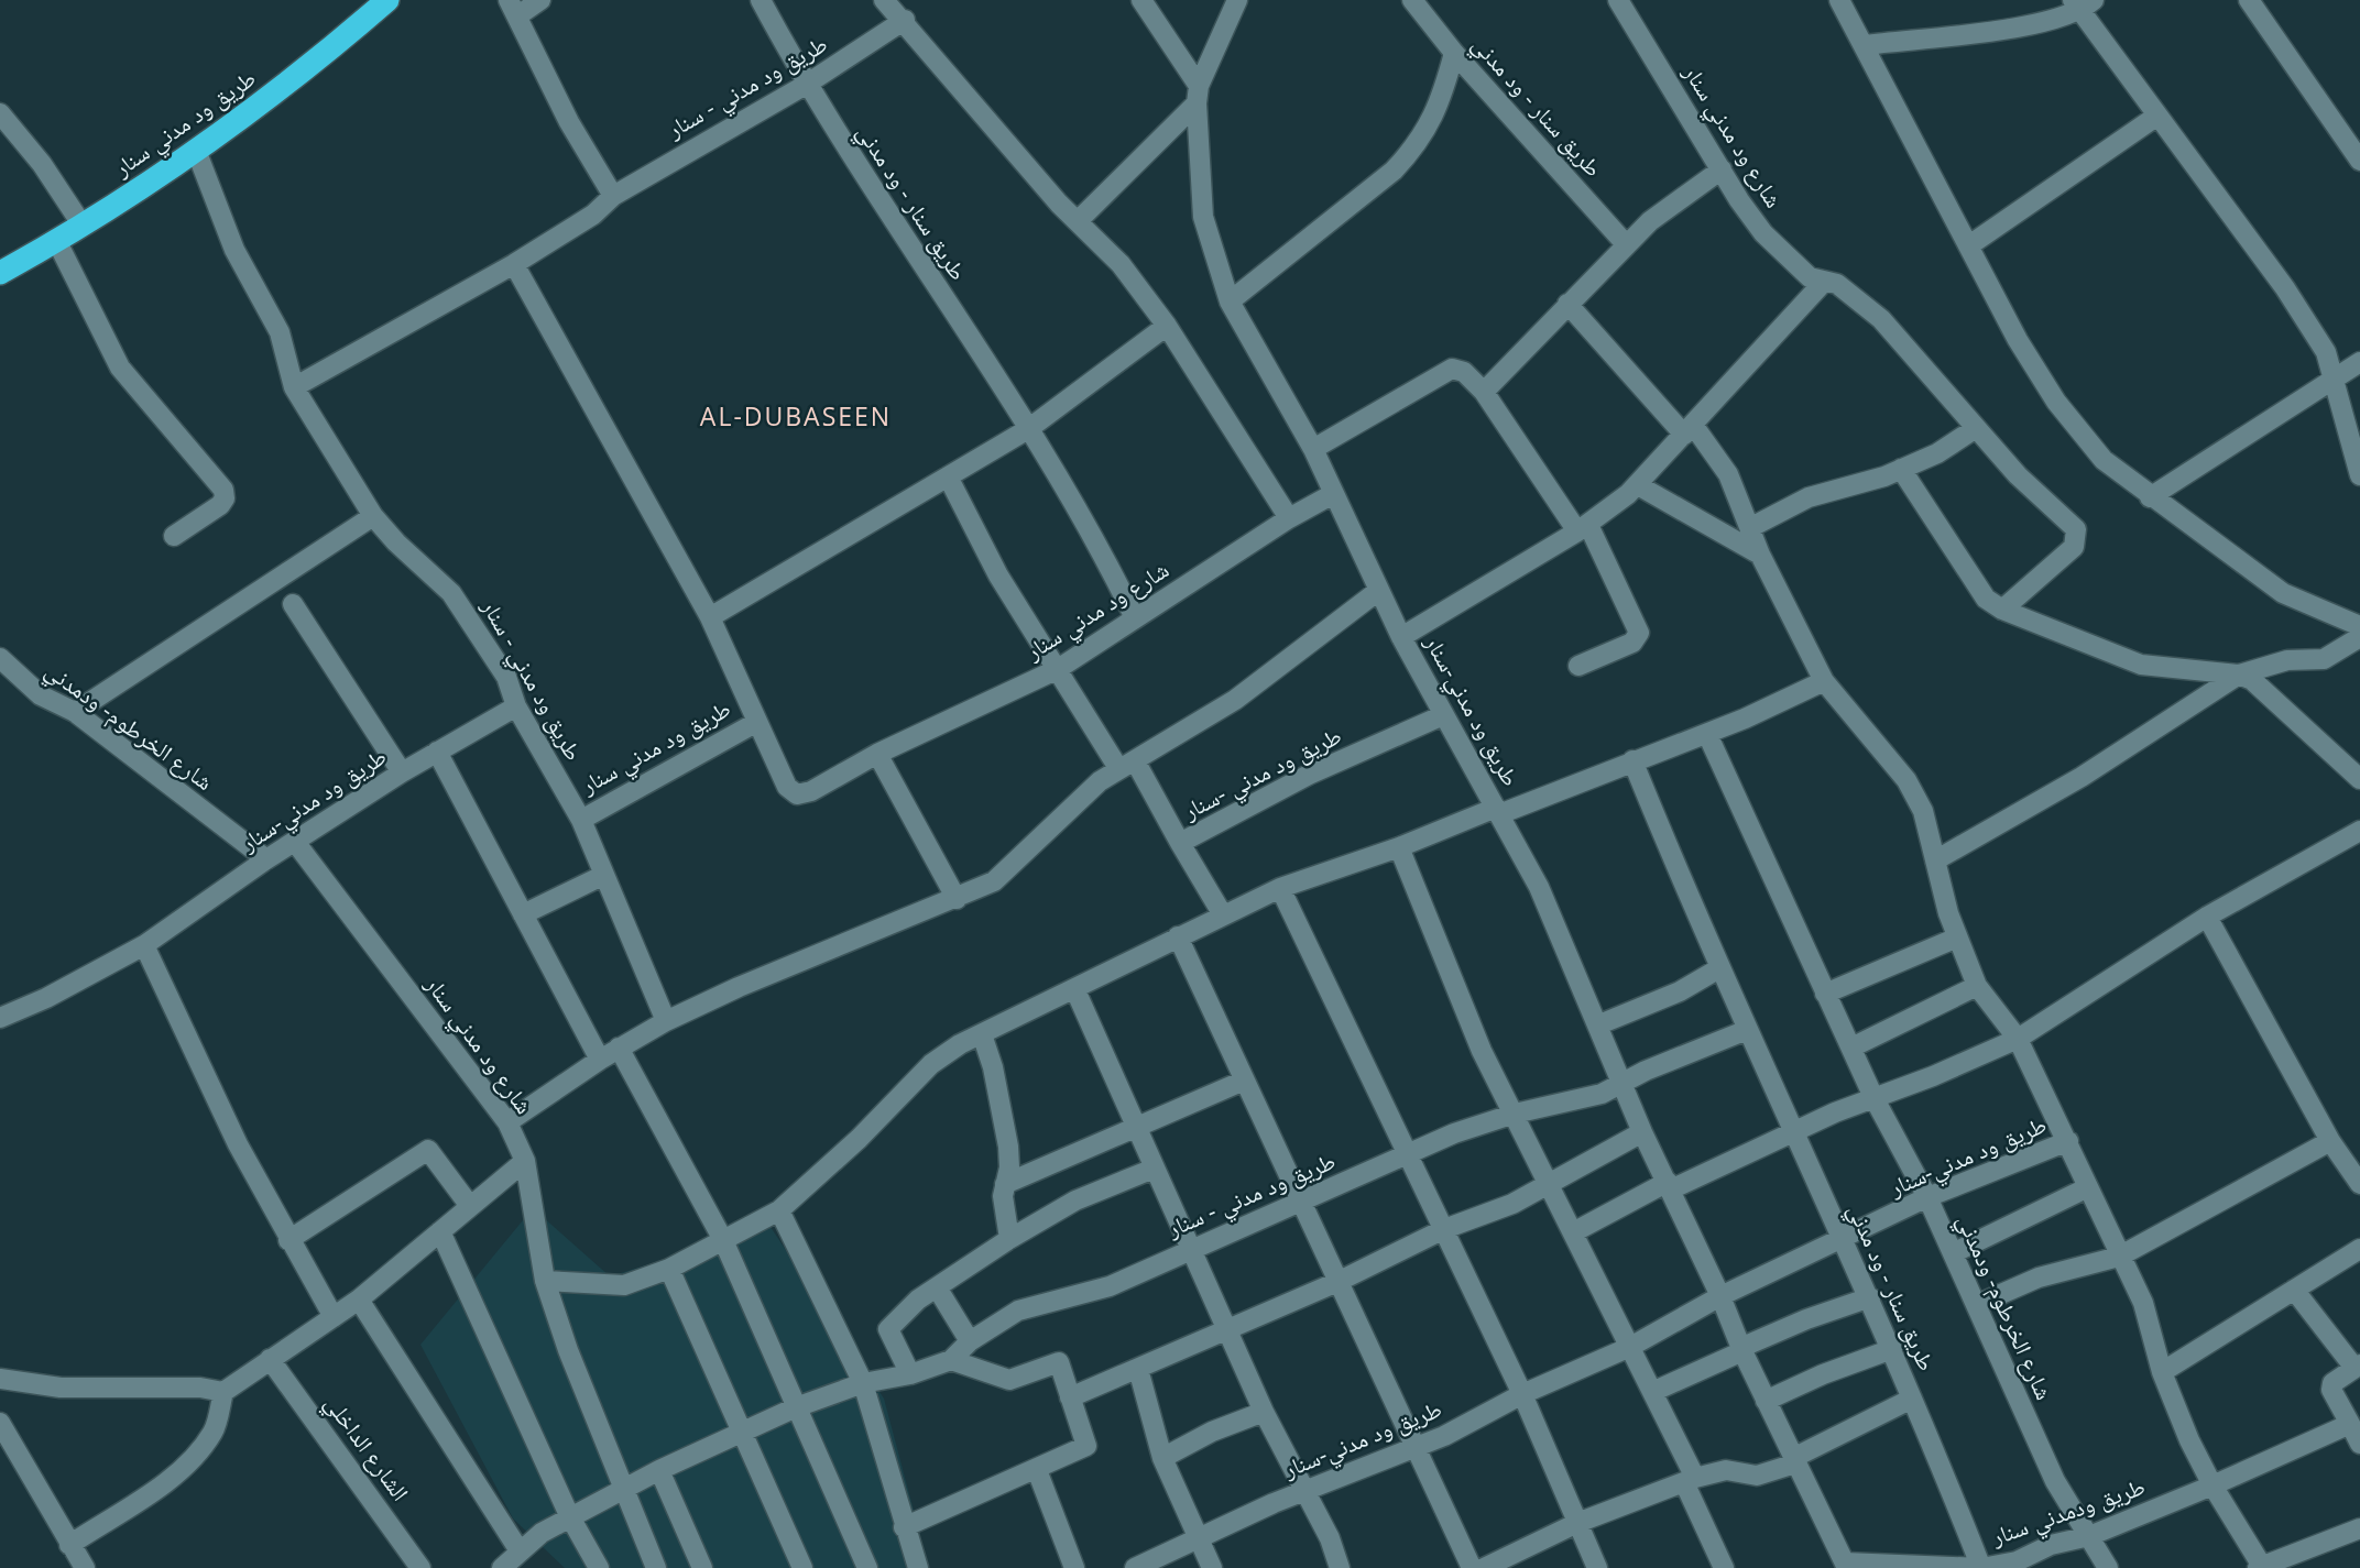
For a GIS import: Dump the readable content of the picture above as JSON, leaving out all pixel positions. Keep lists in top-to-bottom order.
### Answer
{
  "streets": {
    "highway": ["طريق ود مدني سنار"],
    "street": [
      "طريق ود مدني - سنار",
      "طريق سنار - ود مدني",
      "شارع ود مدني سنار",
      "طريق ود مدني-سنار",
      "شارع الخرطوم- ودمدني",
      "طريق ود مدني -سنار",
      "الشارع الداخلي",
      "طريق ودمدني سنار"
    ]
  },
  "crossings": [
    ["طريق ود مدني - سنار", "طريق سنار - ود مدني"],
    ["طريق ود مدني - سنار", "طريق ود مدني سنار"],
    ["طريق ود مدني - سنار", "طريق ود مدني-سنار"],
    ["طريق سنار - ود مدني", "شارع ود مدني سنار"],
    ["طريق سنار - ود مدني", "طريق ود مدني-سنار"],
    ["طريق سنار - ود مدني", "طريق ودمدني سنار"],
    ["طريق ود مدني سنار", "شارع ود مدني سنار"],
    ["شارع ود مدني سنار", "طريق ود مدني-سنار"],
    ["طريق ود مدني-سنار", "شارع الخرطوم- ودمدني"],
    ["طريق ود مدني-سنار", "طريق ود مدني -سنار"],
    ["طريق ود مدني-سنار", "طريق ودمدني سنار"],
    ["شارع الخرطوم- ودمدني", "طريق ودمدني سنار"]
  ],
  "districts": ["AL-DUBASEEN"]
}
